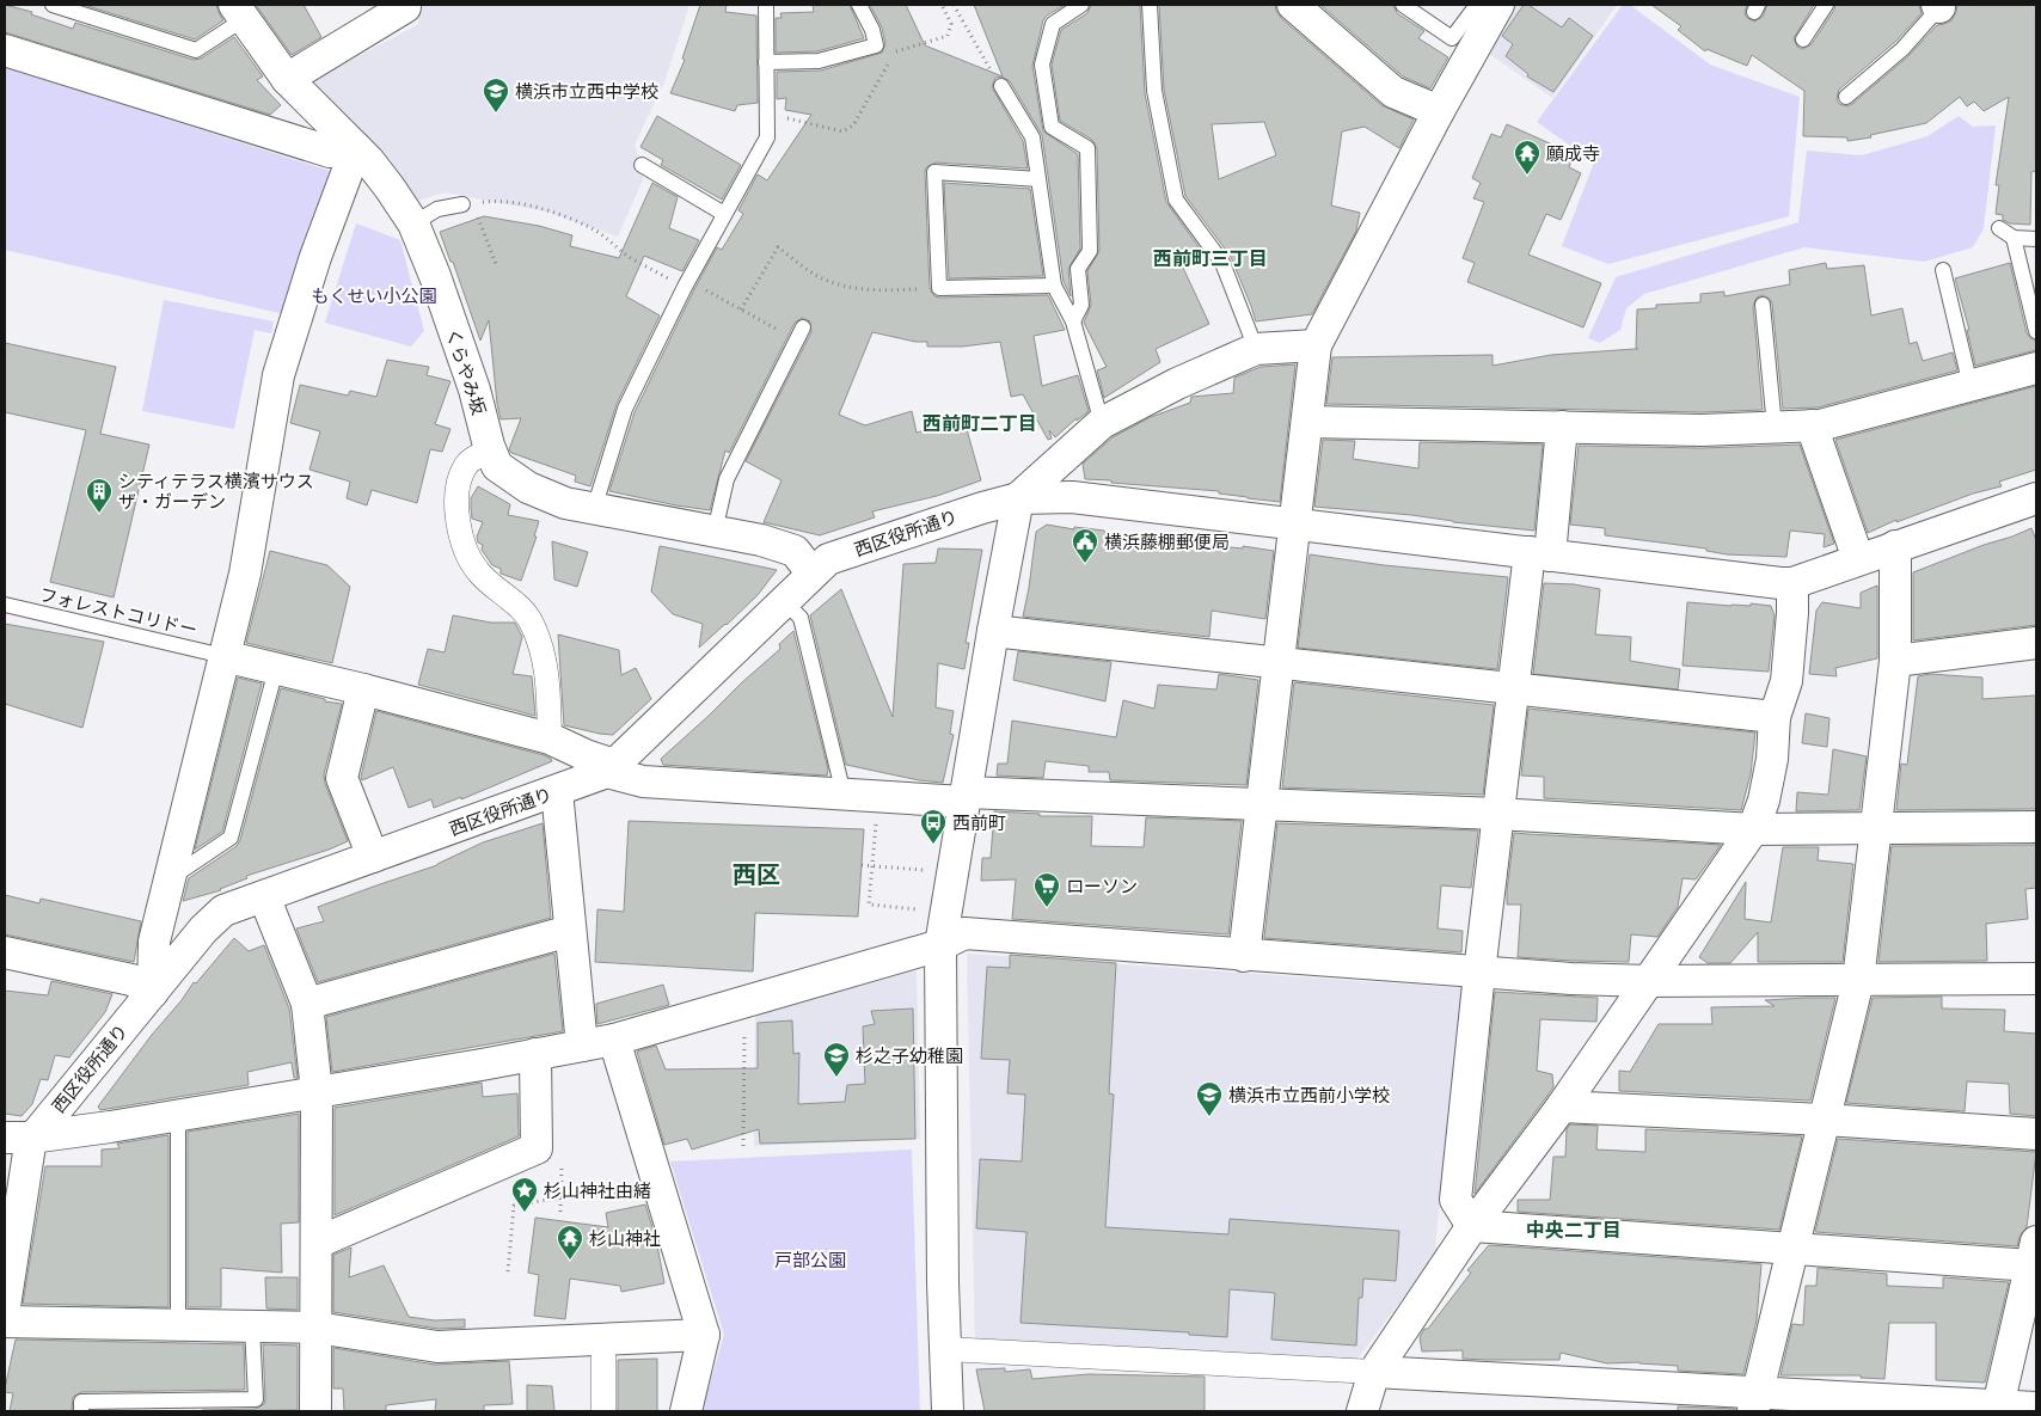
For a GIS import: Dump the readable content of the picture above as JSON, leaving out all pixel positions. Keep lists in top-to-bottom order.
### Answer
{
  "streets": {
    "street": ["くらやみ坂", "西区役所通り"],
    "lane": ["フォレストコリドー"]
  },
  "crossings": [
    ["くらやみ坂", "西区役所通り"]
  ],
  "districts": [
    "西前町三丁目",
    "西前町二丁目",
    "西区",
    "中央二丁目"
  ],
  "parks": ["もくせい小公園", "戸部公園"],
  "places": {
    "school or university": ["横浜市立西中学校", "杉之子幼稚園", "横浜市立西前小学校"],
    "temple": ["願成寺", "杉山神社"],
    "building": ["シティテラス横濱サウス ザ・ガーデン"],
    "public building": ["横浜藤棚郵便局"],
    "bus stop": ["西前町"],
    "supermarket": ["ローソン"],
    "place": ["杉山神社由緒"]
  }
}
